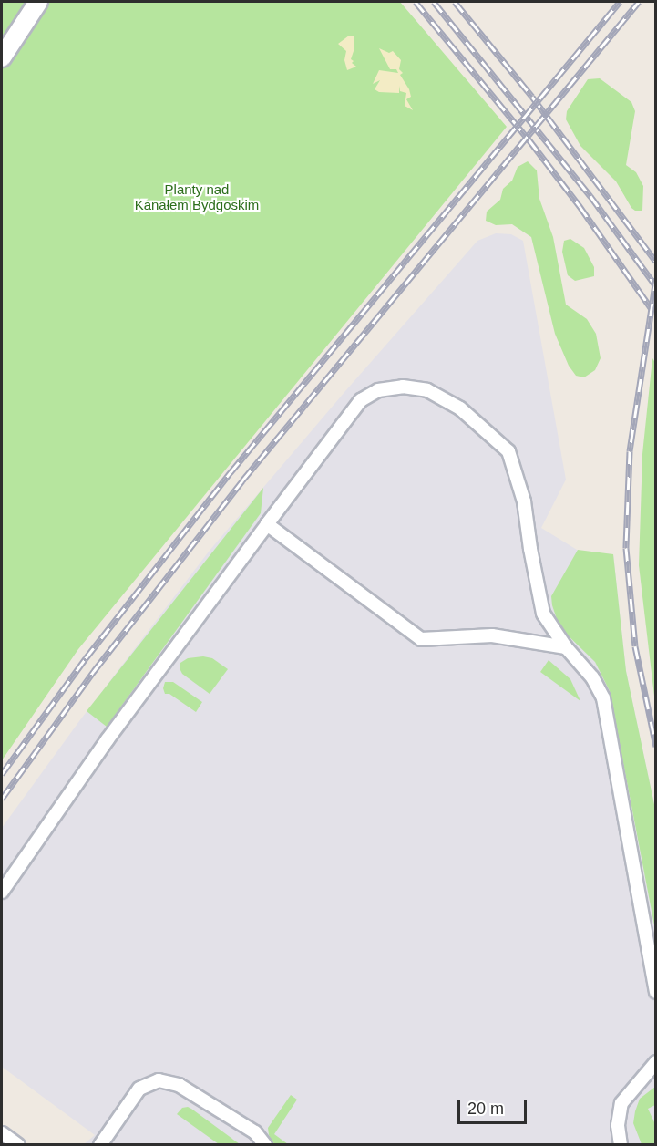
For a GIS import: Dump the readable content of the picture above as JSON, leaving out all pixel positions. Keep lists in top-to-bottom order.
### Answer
{
  "parks": ["Planty nad Kanałem Bydgoskim"],
  "scale_bar": "20 m"
}
